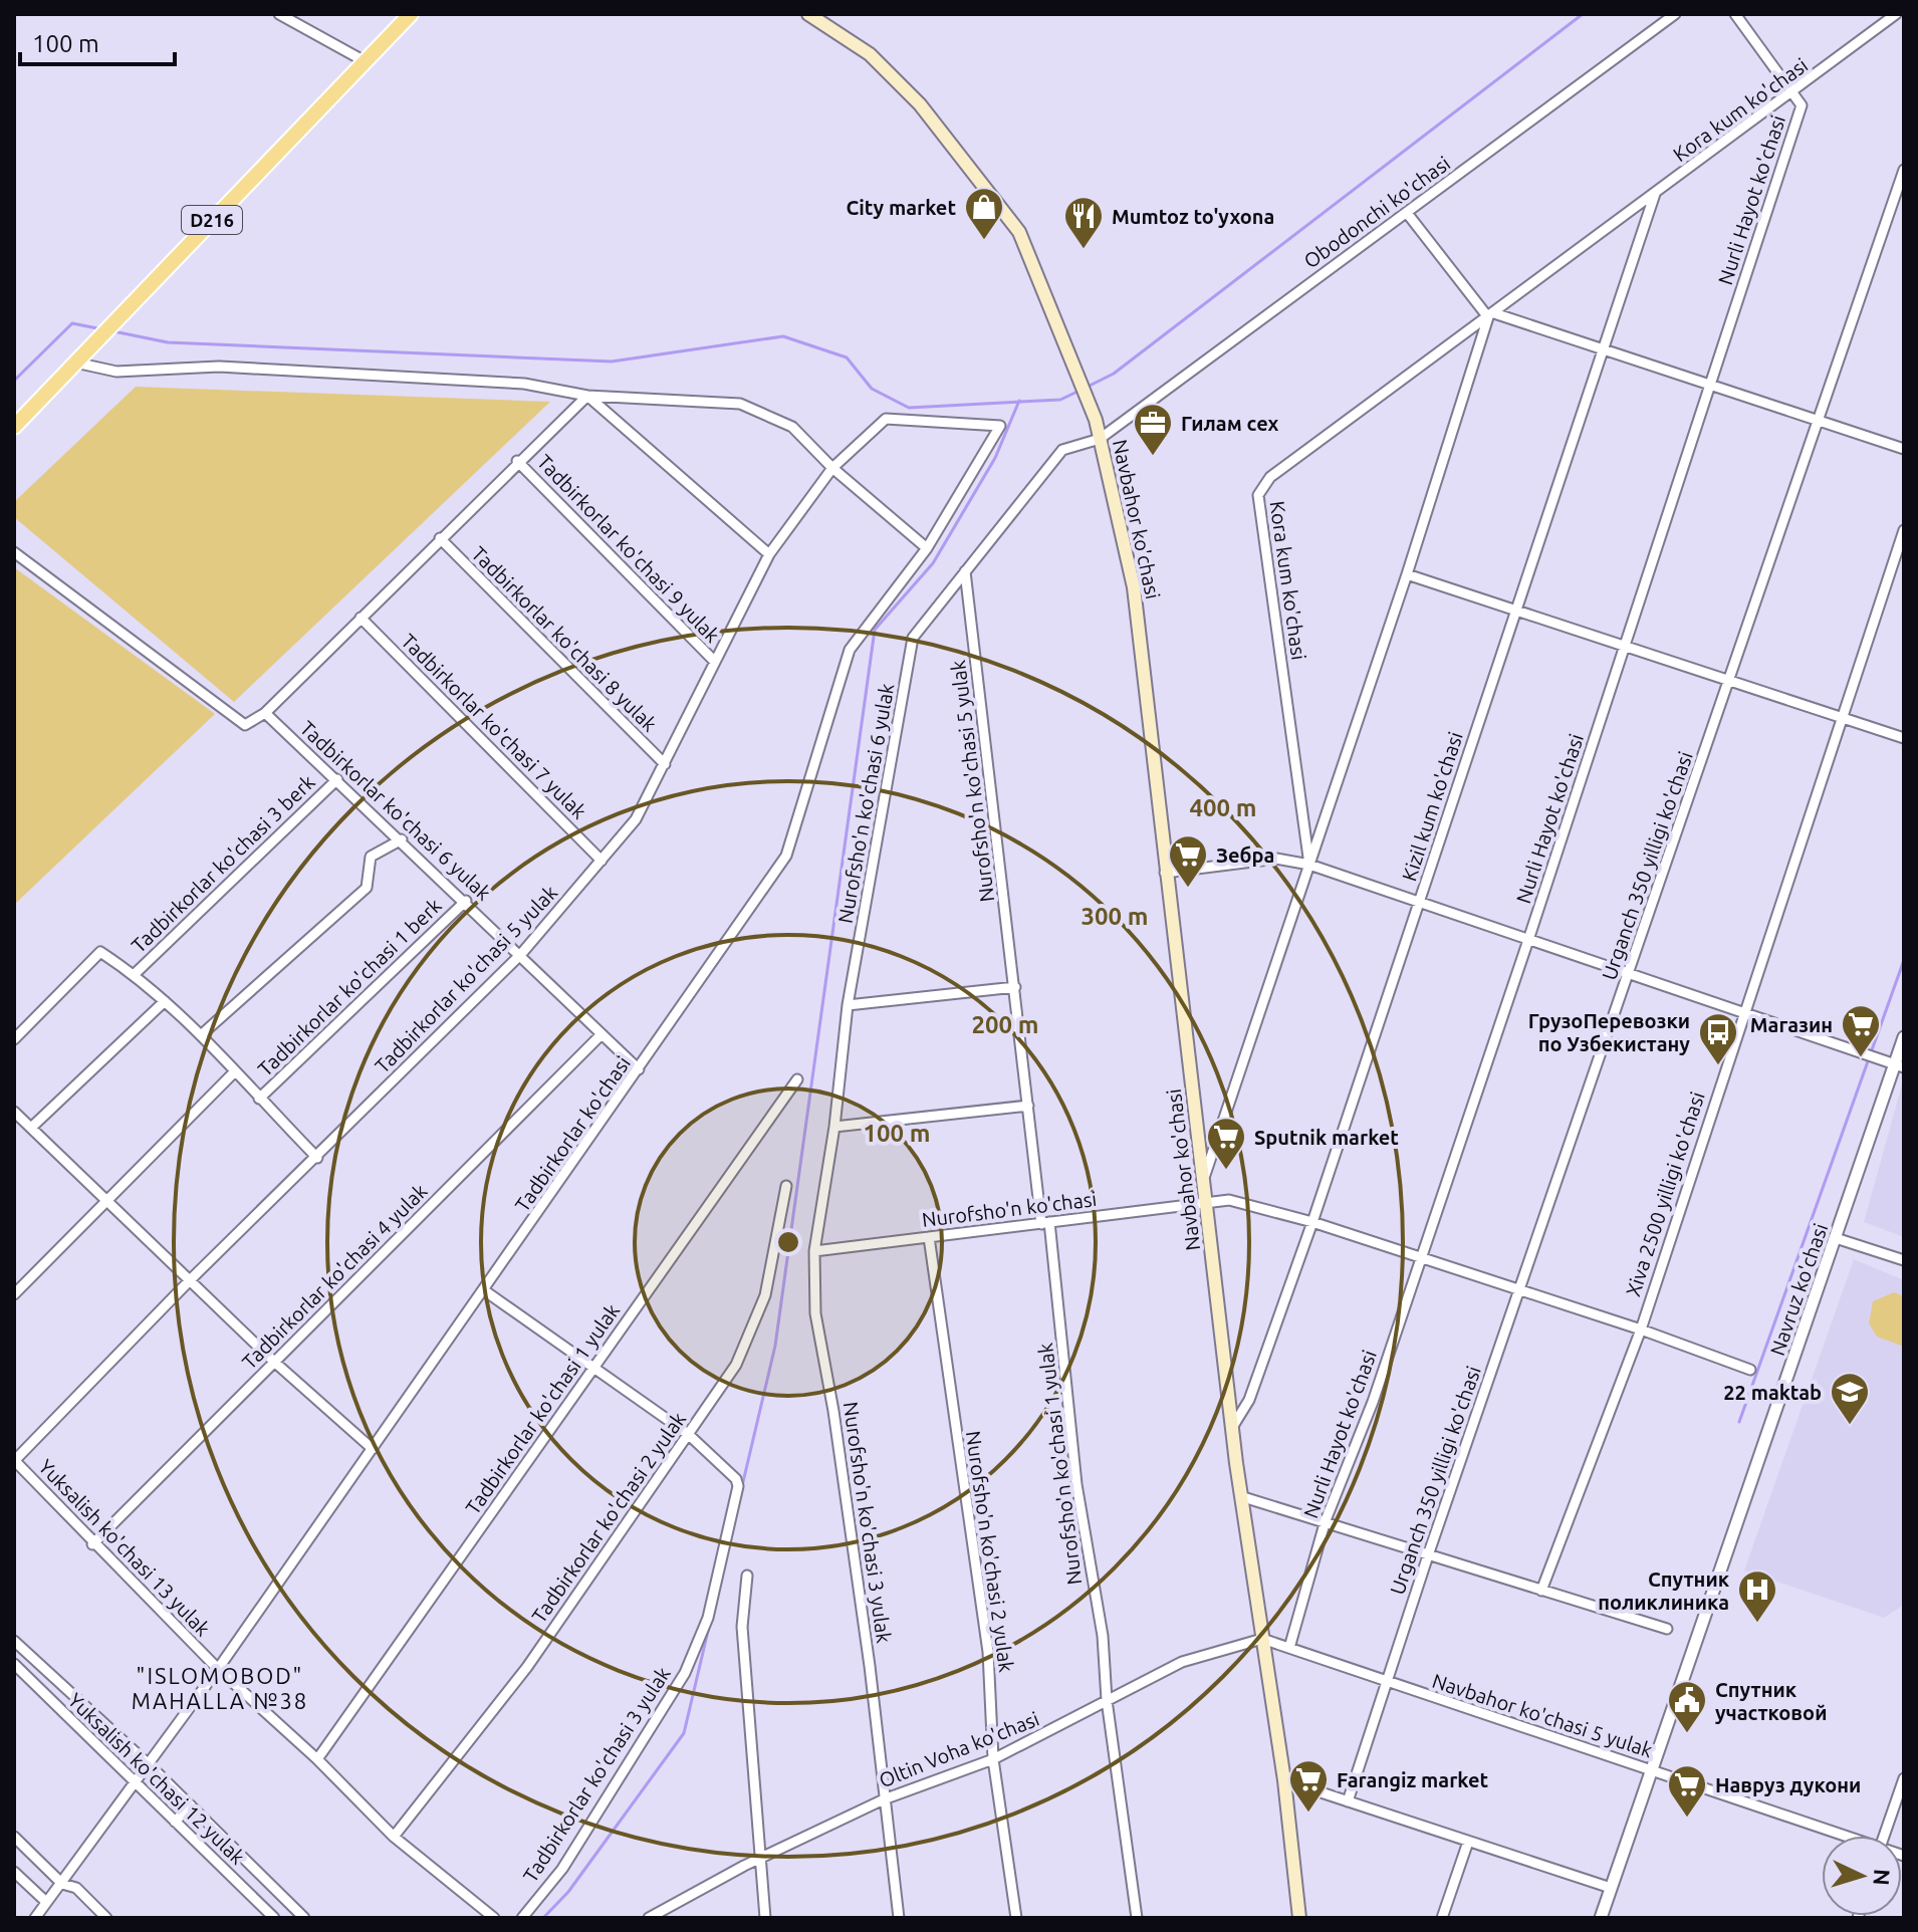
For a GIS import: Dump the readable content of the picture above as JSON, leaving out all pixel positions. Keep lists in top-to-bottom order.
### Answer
{
  "streets": {
    "main road": ["D216", "Navbahor ko'chasi"],
    "street": [
      "Kora kum ko'chasi",
      "Nurli Hayot ko'chasi",
      "Obodonchi ko'chasi",
      "Tadbirkorlar ko'chasi 9 yulak",
      "Tadbirkorlar ko'chasi 8 yulak",
      "Tadbirkorlar ko'chasi 7 yulak",
      "Nurofsho'n ko'chasi 5 yulak",
      "Nurofsho'n ko'chasi 6 yulak",
      "Kizil kum ko'chasi",
      "Tadbirkorlar ko'chasi 6 yulak",
      "Tadbirkorlar ko'chasi 3 berk",
      "Urganch 350 yilligi ko'chasi",
      "Tadbirkorlar ko'chasi 5 yulak",
      "Tadbirkorlar ko'chasi 1 berk",
      "Tadbirkorlar ko'chasi",
      "Xiva 2500 yilligi ko'chasi",
      "Nurofsho'n ko'chasi",
      "Tadbirkorlar ko'chasi 4 yulak",
      "Navruz ko'chasi",
      "Tadbirkorlar ko'chasi 1 yulak",
      "Nurofsho'n ko'chasi 1 yulak",
      "Tadbirkorlar ko'chasi 2 yulak",
      "Nurofsho'n ko'chasi 3 yulak",
      "Yuksalish ko'chasi 13 yulak",
      "Nurofsho'n ko'chasi 2 yulak",
      "Navbahor ko'chasi 5 yulak",
      "Oltin Voha ko'chasi",
      "Tadbirkorlar ko'chasi 3 yulak",
      "Yuksalish ko'chasi 12 yulak"
    ]
  },
  "crossings": [
    ["Kora kum ko'chasi", "Nurli Hayot ko'chasi"],
    ["Kora kum ko'chasi", "Navbahor ko'chasi"],
    ["Kora kum ko'chasi", "Kizil kum ko'chasi"],
    ["Nurli Hayot ko'chasi", "Nurofsho'n ko'chasi"],
    ["Nurli Hayot ko'chasi", "Navbahor ko'chasi 5 yulak"],
    ["Obodonchi ko'chasi", "Navbahor ko'chasi"],
    ["Obodonchi ko'chasi", "Nurofsho'n ko'chasi 6 yulak"],
    ["Navbahor ko'chasi", "Nurofsho'n ko'chasi 6 yulak"],
    ["Navbahor ko'chasi", "Kizil kum ko'chasi"],
    ["Navbahor ko'chasi", "Nurofsho'n ko'chasi"],
    ["Navbahor ko'chasi", "Navbahor ko'chasi 5 yulak"],
    ["Navbahor ko'chasi", "Oltin Voha ko'chasi"],
    ["Tadbirkorlar ko'chasi 9 yulak", "Tadbirkorlar ko'chasi 5 yulak"],
    ["Tadbirkorlar ko'chasi 8 yulak", "Tadbirkorlar ko'chasi 5 yulak"],
    ["Tadbirkorlar ko'chasi 7 yulak", "Tadbirkorlar ko'chasi 5 yulak"],
    ["Nurofsho'n ko'chasi 5 yulak", "Nurofsho'n ko'chasi 6 yulak"],
    ["Nurofsho'n ko'chasi 5 yulak", "Nurofsho'n ko'chasi"],
    ["Nurofsho'n ko'chasi 5 yulak", "Nurofsho'n ko'chasi 1 yulak"],
    ["Nurofsho'n ko'chasi 6 yulak", "Nurofsho'n ko'chasi"],
    ["Nurofsho'n ko'chasi 6 yulak", "Nurofsho'n ko'chasi 3 yulak"],
    ["Kizil kum ko'chasi", "Nurofsho'n ko'chasi"],
    ["Tadbirkorlar ko'chasi 6 yulak", "Tadbirkorlar ko'chasi 3 berk"],
    ["Tadbirkorlar ko'chasi 6 yulak", "Tadbirkorlar ko'chasi 5 yulak"],
    ["Tadbirkorlar ko'chasi 6 yulak", "Tadbirkorlar ko'chasi 1 berk"],
    ["Tadbirkorlar ko'chasi 6 yulak", "Tadbirkorlar ko'chasi"],
    ["Tadbirkorlar ko'chasi 6 yulak", "Tadbirkorlar ko'chasi 4 yulak"],
    ["Urganch 350 yilligi ko'chasi", "Nurofsho'n ko'chasi"],
    ["Urganch 350 yilligi ko'chasi", "Navbahor ko'chasi 5 yulak"],
    ["Tadbirkorlar ko'chasi 5 yulak", "Tadbirkorlar ko'chasi"],
    ["Tadbirkorlar ko'chasi 5 yulak", "Yuksalish ko'chasi 13 yulak"],
    ["Tadbirkorlar ko'chasi", "Yuksalish ko'chasi 13 yulak"],
    ["Tadbirkorlar ko'chasi", "Yuksalish ko'chasi 12 yulak"],
    ["Xiva 2500 yilligi ko'chasi", "Nurofsho'n ko'chasi"],
    ["Nurofsho'n ko'chasi", "Nurofsho'n ko'chasi 1 yulak"],
    ["Nurofsho'n ko'chasi", "Nurofsho'n ko'chasi 3 yulak"],
    ["Nurofsho'n ko'chasi", "Nurofsho'n ko'chasi 2 yulak"],
    ["Tadbirkorlar ko'chasi 4 yulak", "Yuksalish ko'chasi 13 yulak"],
    ["Navruz ko'chasi", "Navbahor ko'chasi 5 yulak"],
    ["Tadbirkorlar ko'chasi 1 yulak", "Yuksalish ko'chasi 13 yulak"],
    ["Nurofsho'n ko'chasi 1 yulak", "Oltin Voha ko'chasi"],
    ["Tadbirkorlar ko'chasi 2 yulak", "Yuksalish ko'chasi 13 yulak"],
    ["Tadbirkorlar ko'chasi 2 yulak", "Tadbirkorlar ko'chasi 3 yulak"],
    ["Nurofsho'n ko'chasi 3 yulak", "Oltin Voha ko'chasi"],
    ["Nurofsho'n ko'chasi 2 yulak", "Oltin Voha ko'chasi"],
    ["Navbahor ko'chasi 5 yulak", "Oltin Voha ko'chasi"]
  ],
  "districts": ["\"ISLOMOBOD\" MAHALLA №38"],
  "places": {
    "shop": ["City market"],
    "restaurant": ["Mumtoz to'yxona"],
    "office": ["Гилам сех"],
    "supermarket": [
      "Зебра",
      "Магазин",
      "Sputnik market",
      "Farangiz market",
      "Навруз дукони"
    ],
    "bus stop": ["ГрузоПеревозки по Узбекистану"],
    "school or university": ["22 maktab"],
    "hospital": ["Спутник поликлиника"],
    "public building": ["Спутник участковой"]
  },
  "scale_bar": "100 m",
  "north": "right",
  "rings": [
    "400 m",
    "300 m",
    "200 m",
    "100 m"
  ]
}
